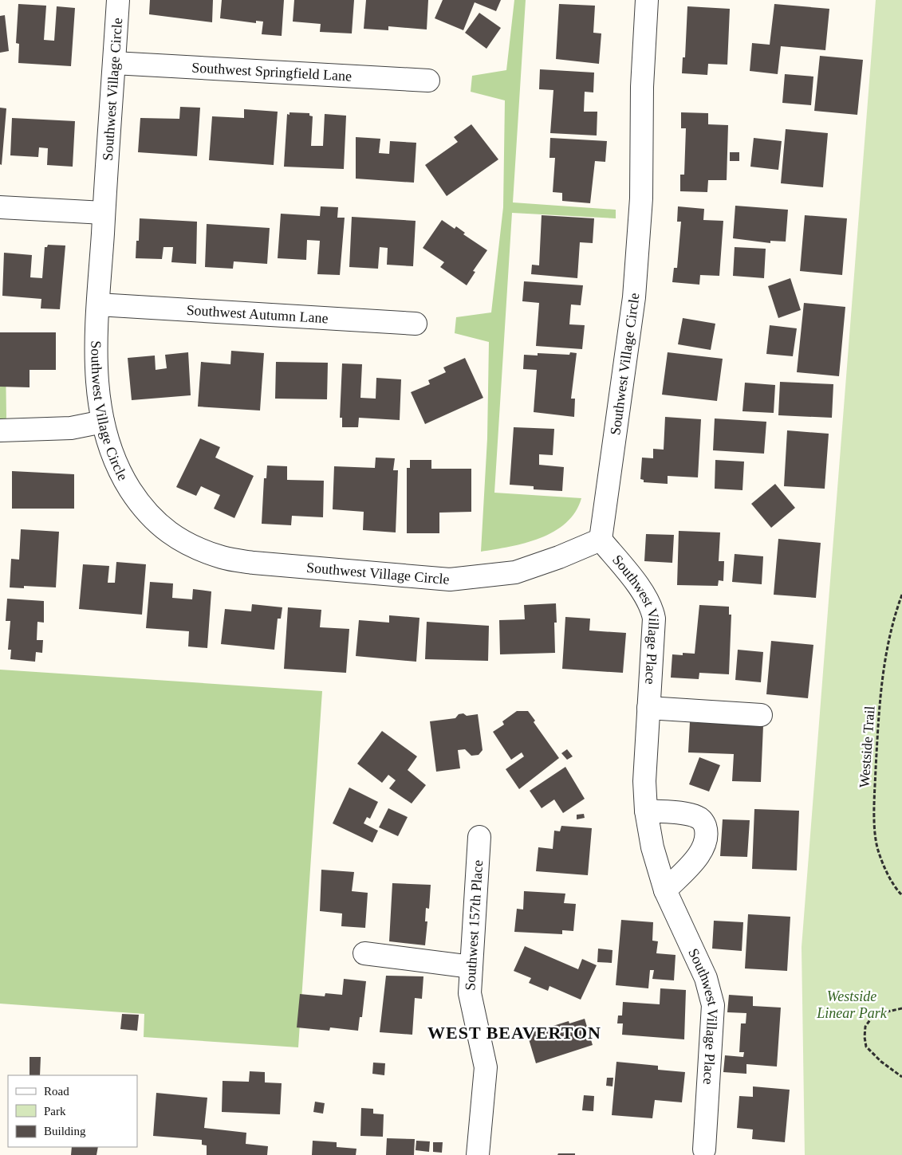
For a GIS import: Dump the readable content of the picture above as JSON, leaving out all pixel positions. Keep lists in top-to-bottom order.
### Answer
{
  "streets": {
    "street": [
      "Southwest Springfield Lane",
      "Southwest Village Circle",
      "Southwest Autumn Lane",
      "Southwest Village Place",
      "Southwest 157th Place"
    ],
    "path": ["Westside Trail"]
  },
  "crossings": [
    ["Southwest Springfield Lane", "Southwest Village Circle"],
    ["Southwest Village Circle", "Southwest Autumn Lane"],
    ["Southwest Village Circle", "Southwest Village Place"]
  ],
  "districts": ["WEST BEAVERTON"],
  "parks": ["Westside Linear Park"],
  "legend": ["Road", "Park", "Building"]
}
